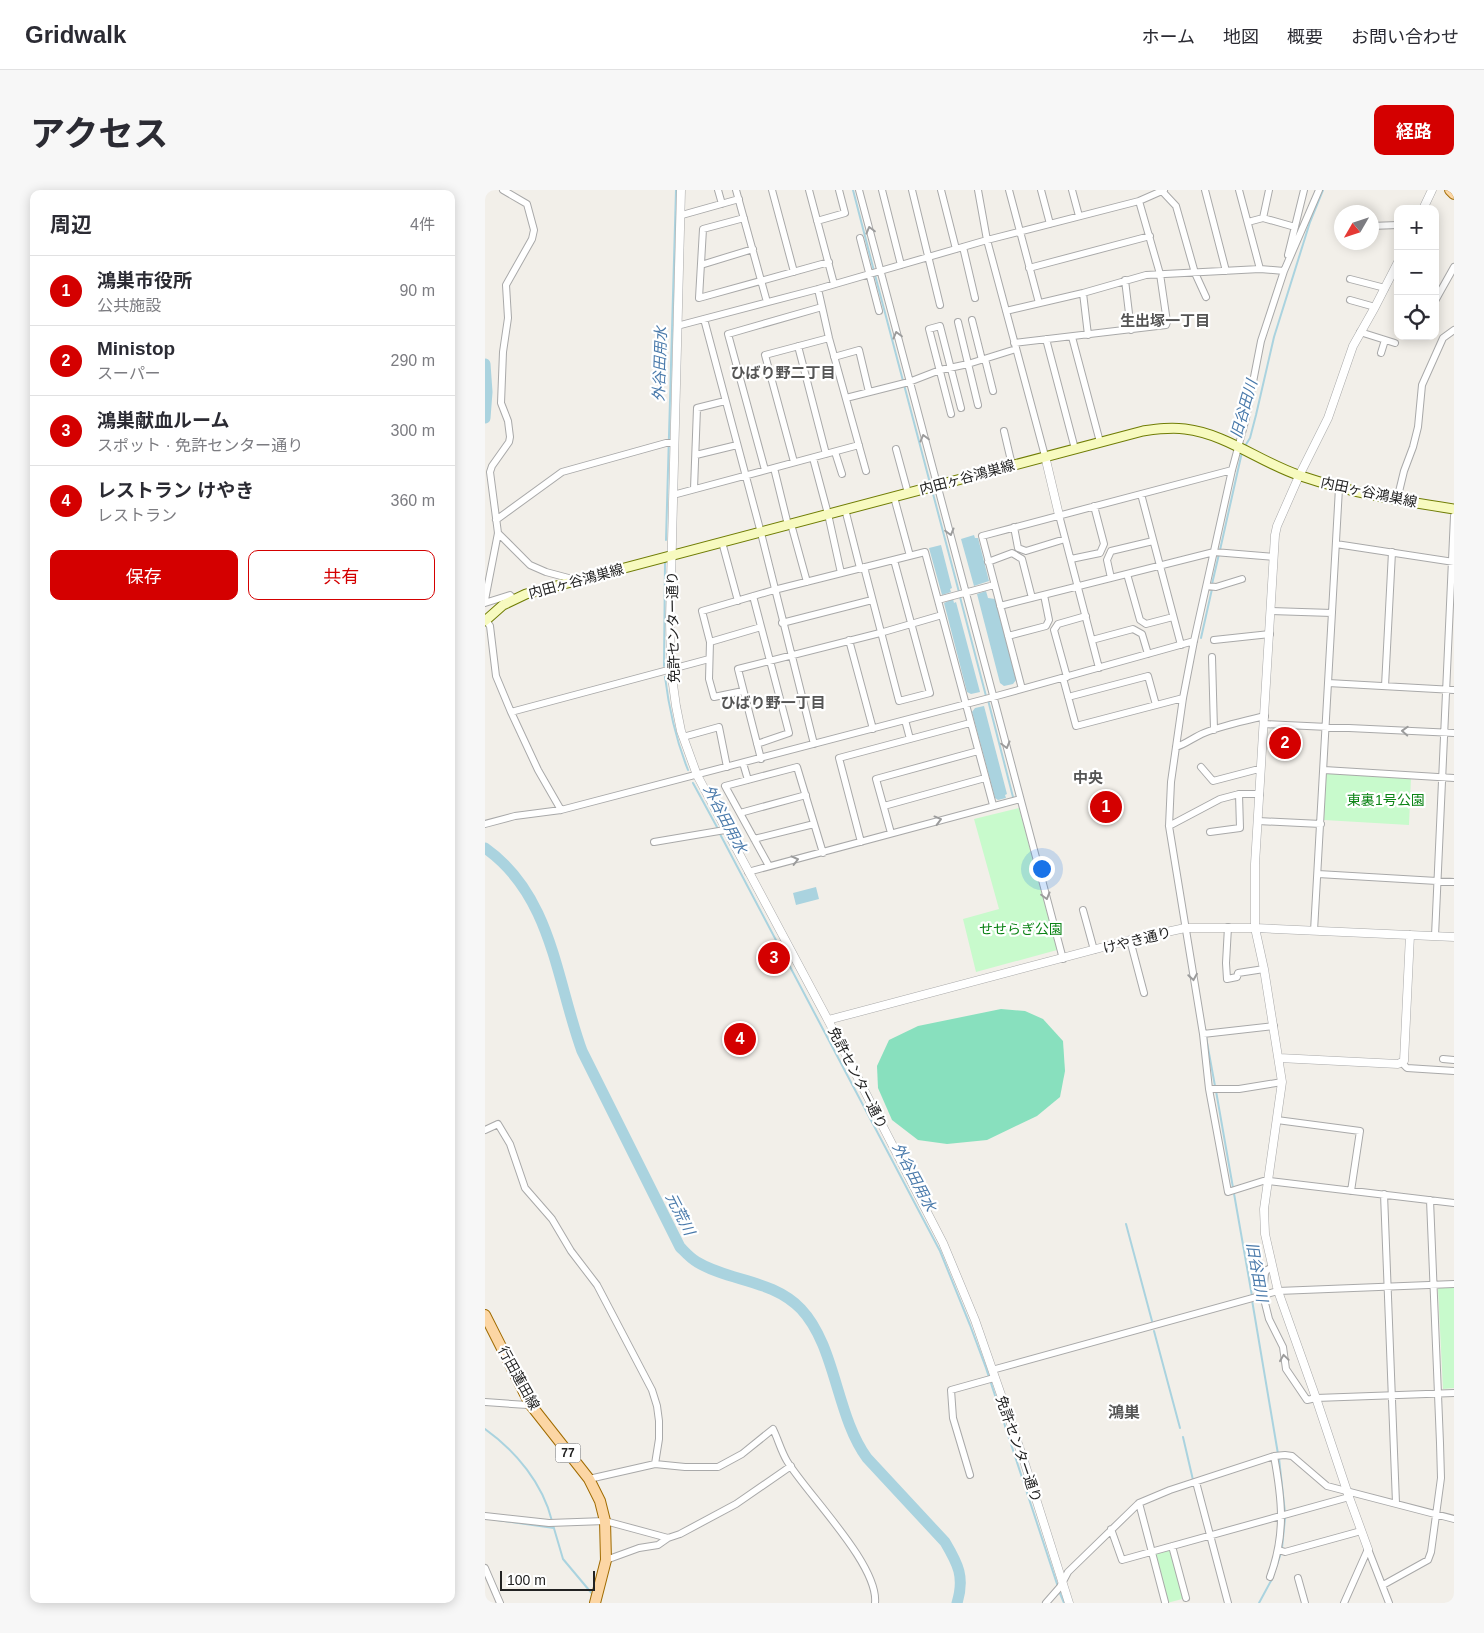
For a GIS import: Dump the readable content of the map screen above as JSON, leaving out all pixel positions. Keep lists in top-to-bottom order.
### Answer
{
  "streets": {
    "main road": ["内田ヶ谷鴻巣線", "行田蓮田線", "77"],
    "street": ["免許センター通り", "けやき通り"]
  },
  "crossings": [
    ["内田ヶ谷鴻巣線", "免許センター通り"],
    ["免許センター通り", "けやき通り"]
  ],
  "districts": [
    "生出塚一丁目",
    "ひばり野二丁目",
    "ひばり野一丁目",
    "中央",
    "鴻巣"
  ],
  "water": ["外谷田用水", "旧谷田川", "元荒川"],
  "parks": ["東裏1号公園", "せせらぎ公園"],
  "scale_bar": "100 m",
  "north": "bottom left",
  "page": {
    "header": "Gridwalk",
    "nav": [
      "ホーム",
      "地図",
      "概要",
      "お問い合わせ"
    ],
    "title": "アクセス",
    "buttons": [
      "経路",
      ["保存", "共有"]
    ],
    "heading": ["周辺", "4件"],
    "map_buttons": ["+", "−"],
    "list": [
      {
        "mark": "1",
        "name": "鴻巣市役所",
        "note": "公共施設",
        "value": "90 m"
      },
      {
        "mark": "2",
        "name": "Ministop",
        "note": "スーパー",
        "value": "290 m"
      },
      {
        "mark": "3",
        "name": "鴻巣献血ルーム",
        "note": "スポット · 免許センター通り",
        "value": "300 m"
      },
      {
        "mark": "4",
        "name": "レストラン けやき",
        "note": "レストラン",
        "value": "360 m"
      }
    ],
    "pins": [
      "2",
      "1",
      "3",
      "4"
    ],
    "scale": "100 m"
  }
}
